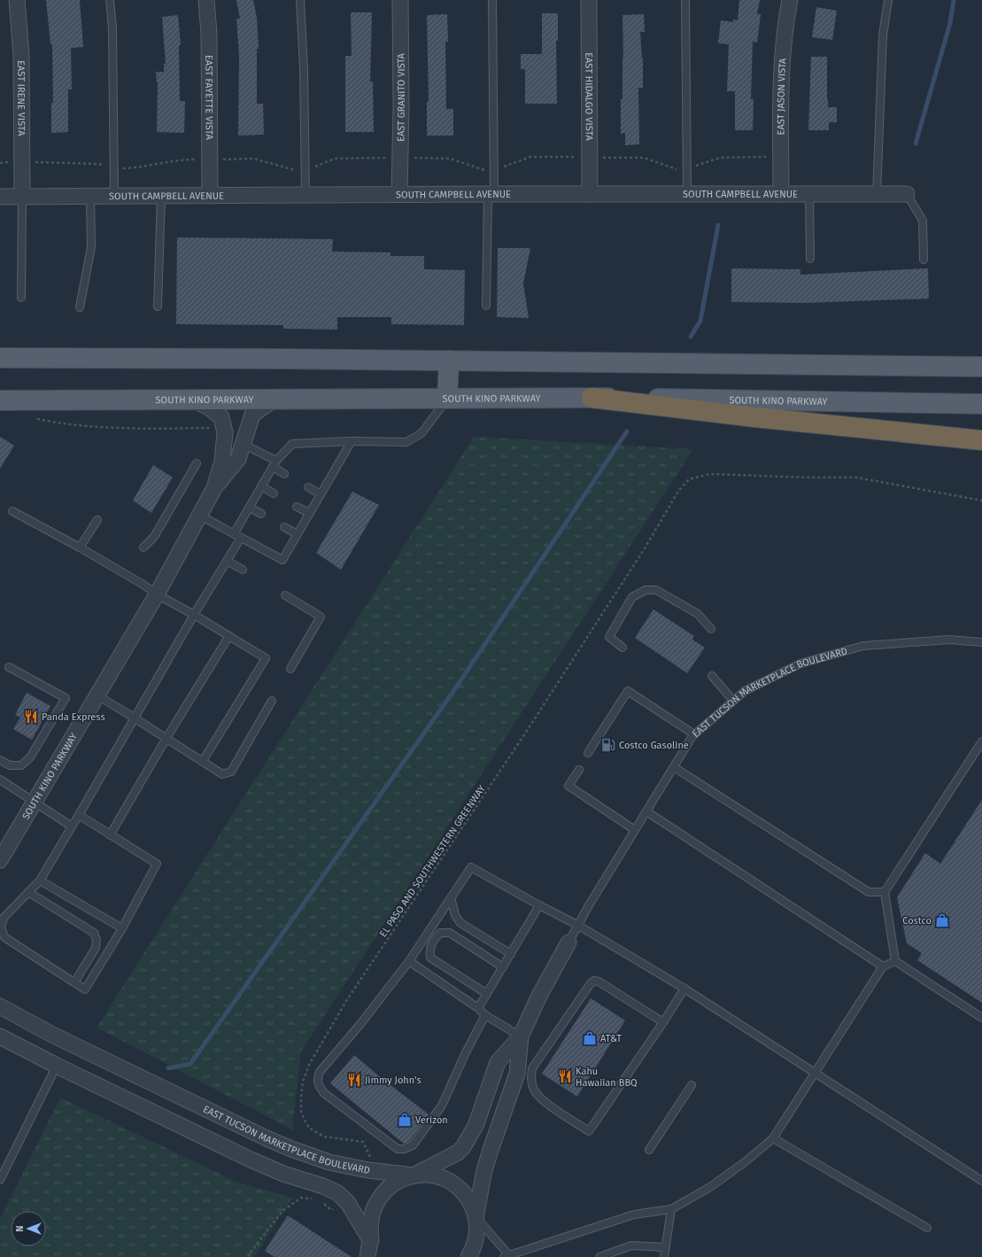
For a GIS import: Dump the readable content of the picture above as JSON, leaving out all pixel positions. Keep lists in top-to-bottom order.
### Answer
{
  "streets": {
    "main road": ["SOUTH KINO PARKWAY"],
    "street": [
      "EAST HIDALGO VISTA",
      "EAST JASON VISTA",
      "EAST FAYETTE VISTA",
      "EAST GRANITO VISTA",
      "EAST IRENE VISTA",
      "SOUTH CAMPBELL AVENUE",
      "EAST TUCSON MARKETPLACE BOULEVARD"
    ],
    "path": ["EL PASO AND SOUTHWESTERN GREENWAY"]
  },
  "crossings": [
    ["EAST HIDALGO VISTA", "SOUTH CAMPBELL AVENUE"],
    ["EAST JASON VISTA", "SOUTH CAMPBELL AVENUE"],
    ["EAST FAYETTE VISTA", "SOUTH CAMPBELL AVENUE"],
    ["EAST GRANITO VISTA", "SOUTH CAMPBELL AVENUE"],
    ["EAST IRENE VISTA", "SOUTH CAMPBELL AVENUE"]
  ],
  "places": {
    "restaurant": ["Panda Express", "Kahu Hawaiian BBQ", "Jimmy John's"],
    "fuel station": ["Costco Gasoline"],
    "shop": ["Costco", "AT&T", "Verizon"]
  },
  "north": "left"
}
